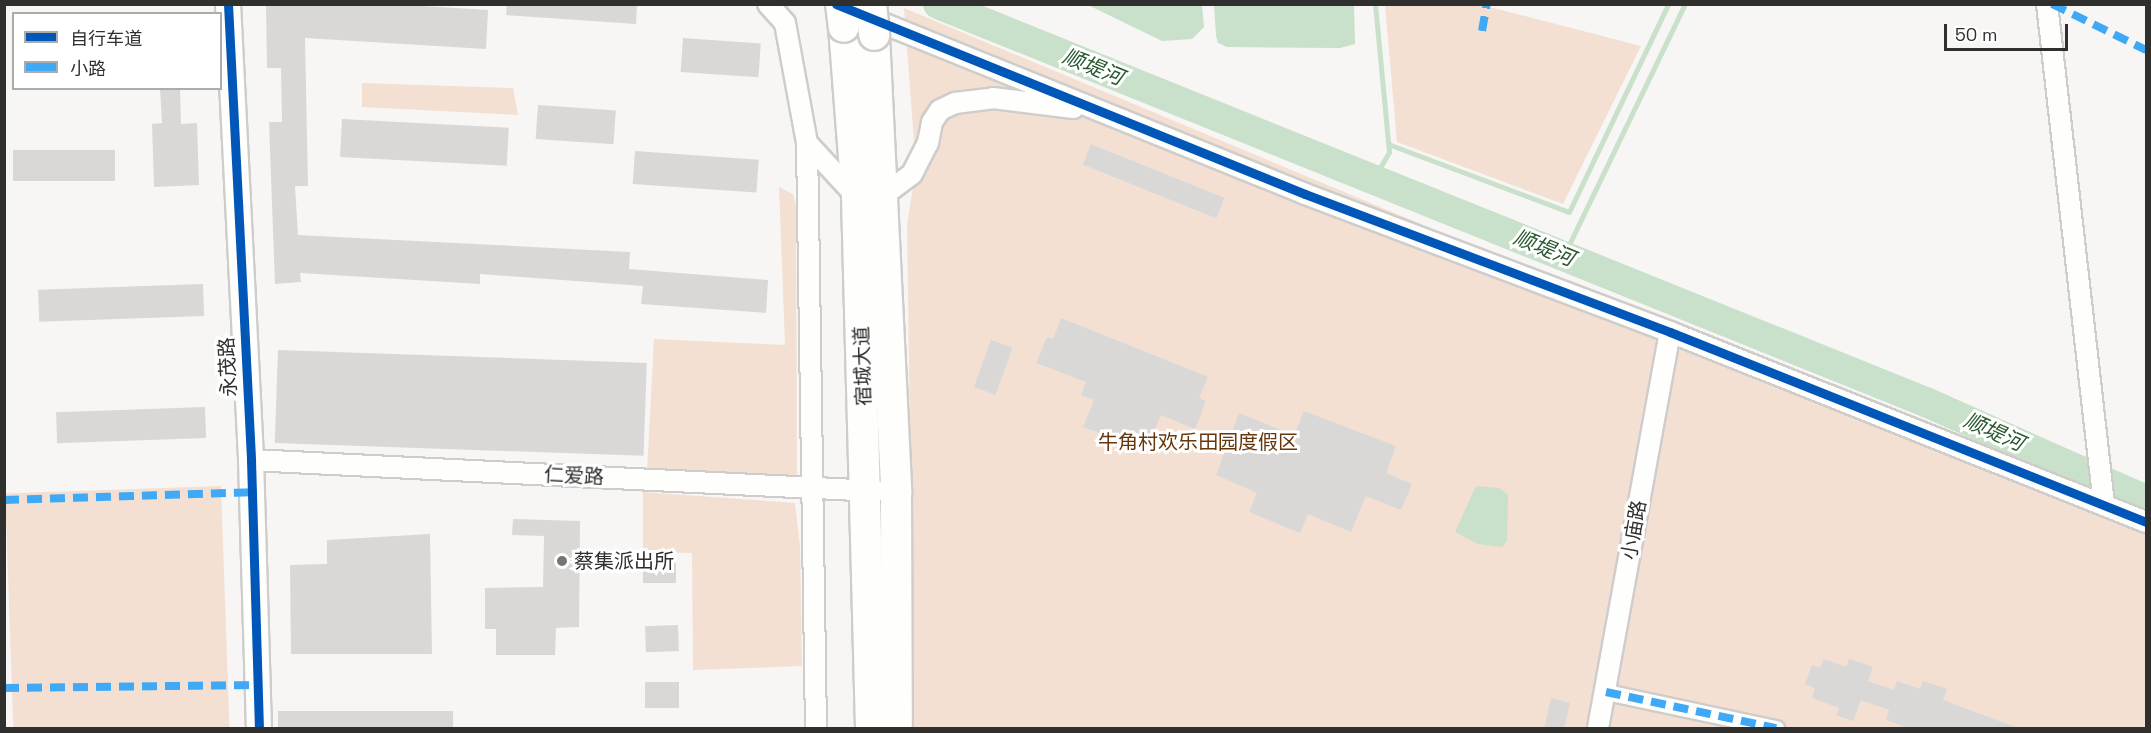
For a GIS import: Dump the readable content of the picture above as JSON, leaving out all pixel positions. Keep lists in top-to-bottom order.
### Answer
{
  "streets": {
    "main road": ["宿城大道"],
    "street": ["永茂路", "仁爱路", "小庙路"]
  },
  "crossings": [
    ["宿城大道", "仁爱路"],
    ["永茂路", "仁爱路"]
  ],
  "water": ["顺堤河"],
  "parks": ["牛角村欢乐田园度假区"],
  "places": ["蔡集派出所"],
  "legend": ["自行车道", "小路"],
  "scale_bar": "50 m"
}
